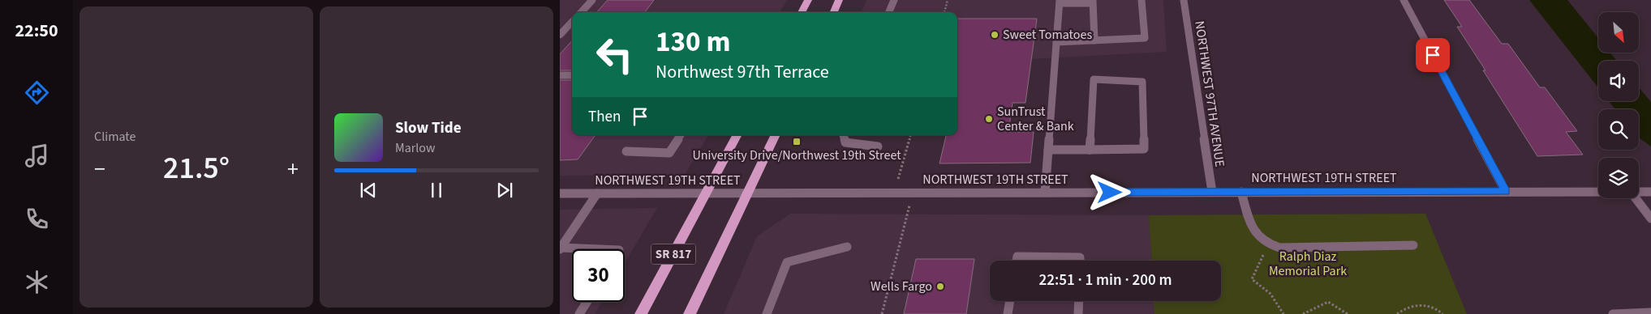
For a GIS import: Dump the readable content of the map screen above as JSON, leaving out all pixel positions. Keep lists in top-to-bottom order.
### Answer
{
  "streets": {
    "main road": ["SR 817"],
    "street": ["NORTHWEST 97TH AVENUE", "NORTHWEST 19TH STREET"]
  },
  "crossings": [
    ["NORTHWEST 97TH AVENUE", "NORTHWEST 19TH STREET"],
    ["NORTHWEST 19TH STREET", "SR 817"]
  ],
  "parks": ["Ralph Diaz Memorial Park"],
  "places": {
    "other": ["Sweet Tomatoes", "SunTrust Center & Bank", "Wells Fargo"],
    "transit": ["University Drive/Northwest 19th Street"]
  },
  "north": "bottom right",
  "page": {
    "tabs": "22:50",
    "tile": "Climate",
    "turn": ["130 m", "Northwest 97th Terrace"],
    "then": "Then",
    "song": ["Slow Tide", "Marlow"],
    "heat": ["−", "21.5°", "+"],
    "limit": "30",
    "trip": "22:51 · 1 min · 200 m"
  }
}
